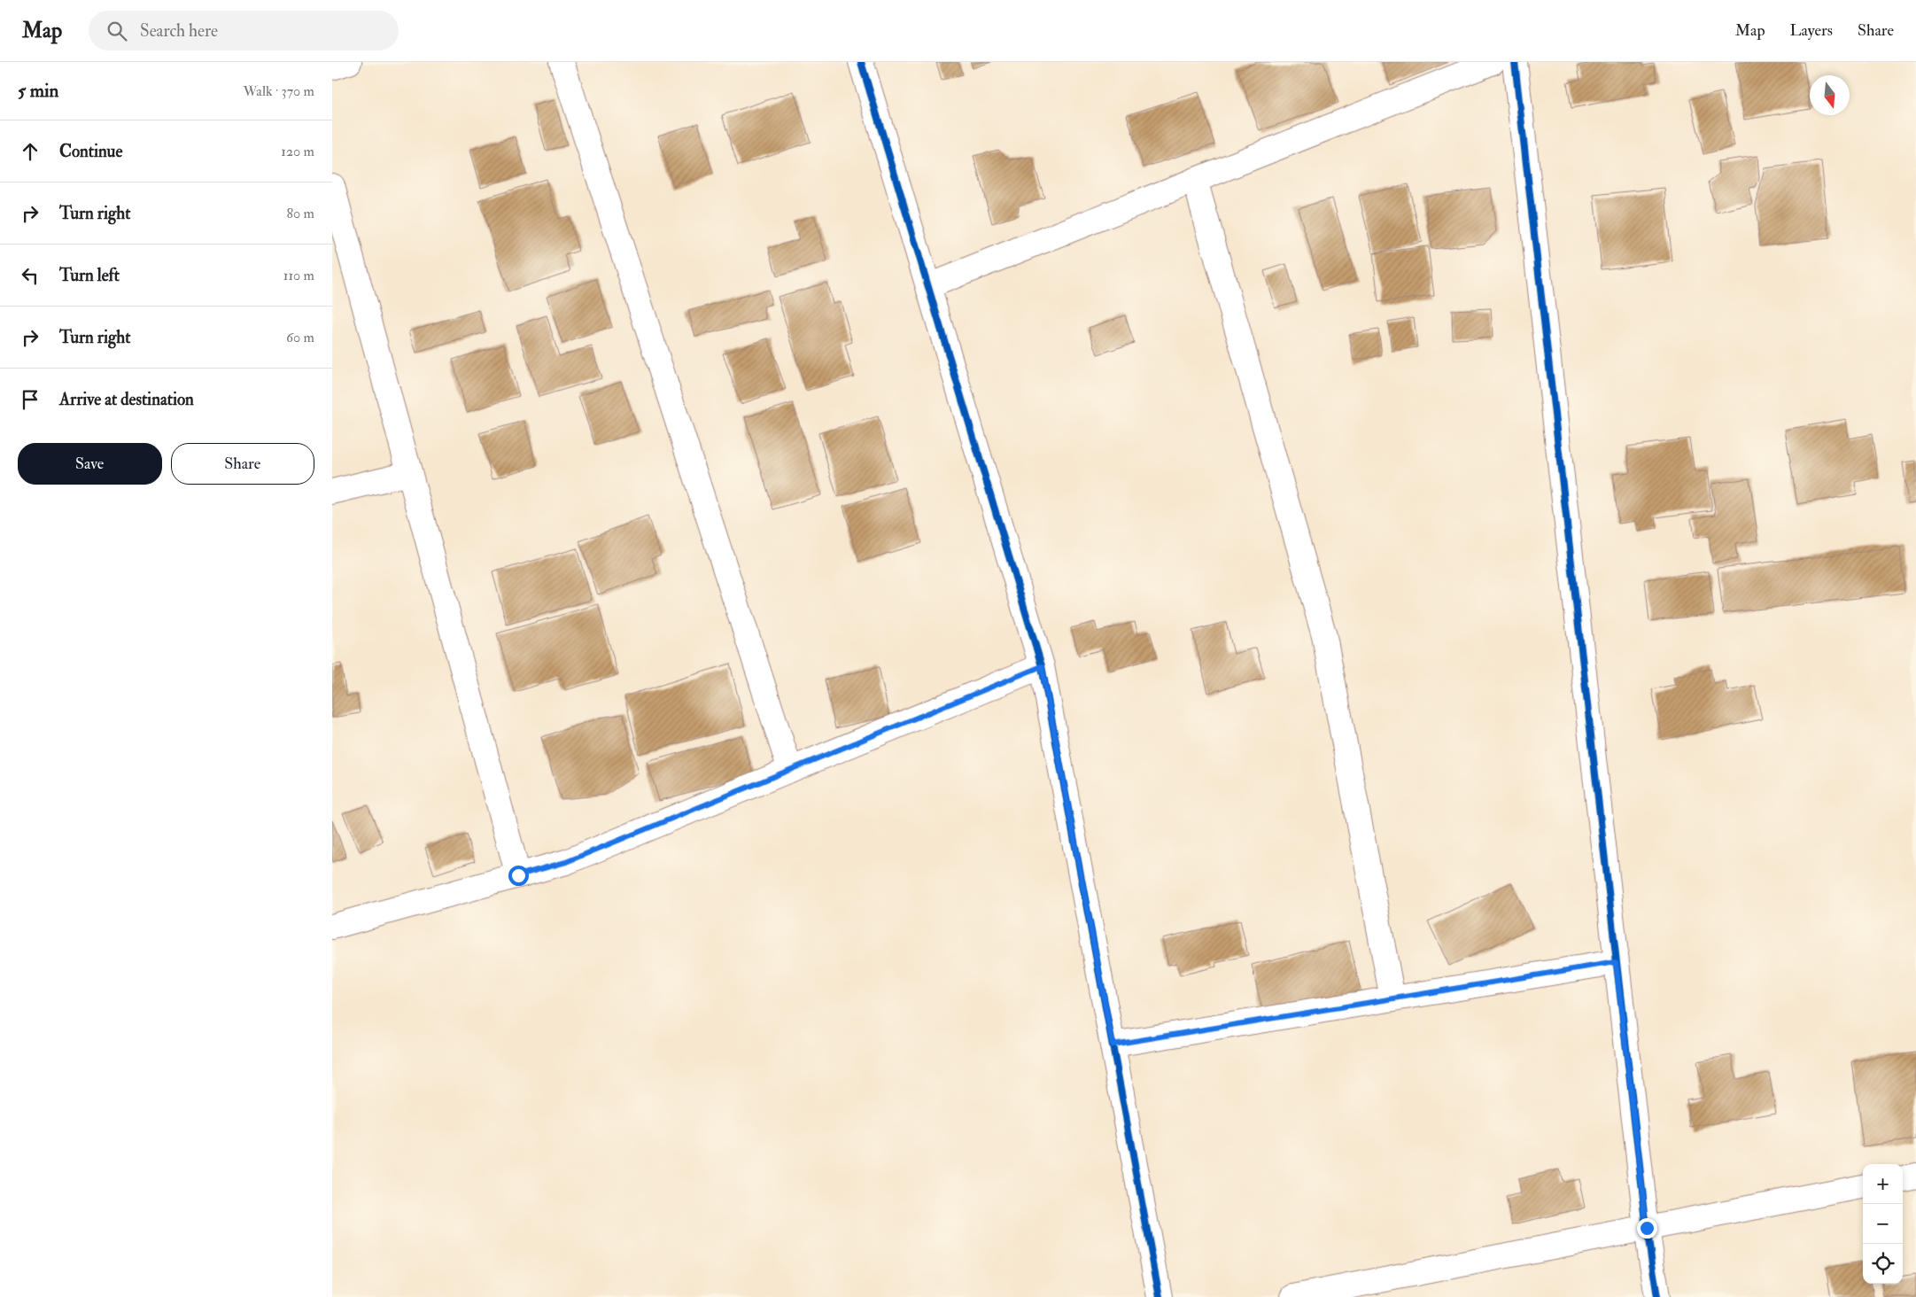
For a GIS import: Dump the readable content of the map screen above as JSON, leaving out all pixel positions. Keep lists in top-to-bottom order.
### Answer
{
  "north": "bottom",
  "page": {
    "header": "Map",
    "search": "Search here",
    "nav": ["Map", "Layers", "Share"],
    "heading": ["5 min", "Walk · 370 m"],
    "list": [
      ["Continue", "120 m"],
      ["Turn right", "80 m"],
      ["Turn left", "110 m"],
      ["Turn right", "60 m"],
      "Arrive at destination"
    ],
    "buttons": ["Save", "Share"],
    "map_buttons": ["+", "−"]
  }
}
